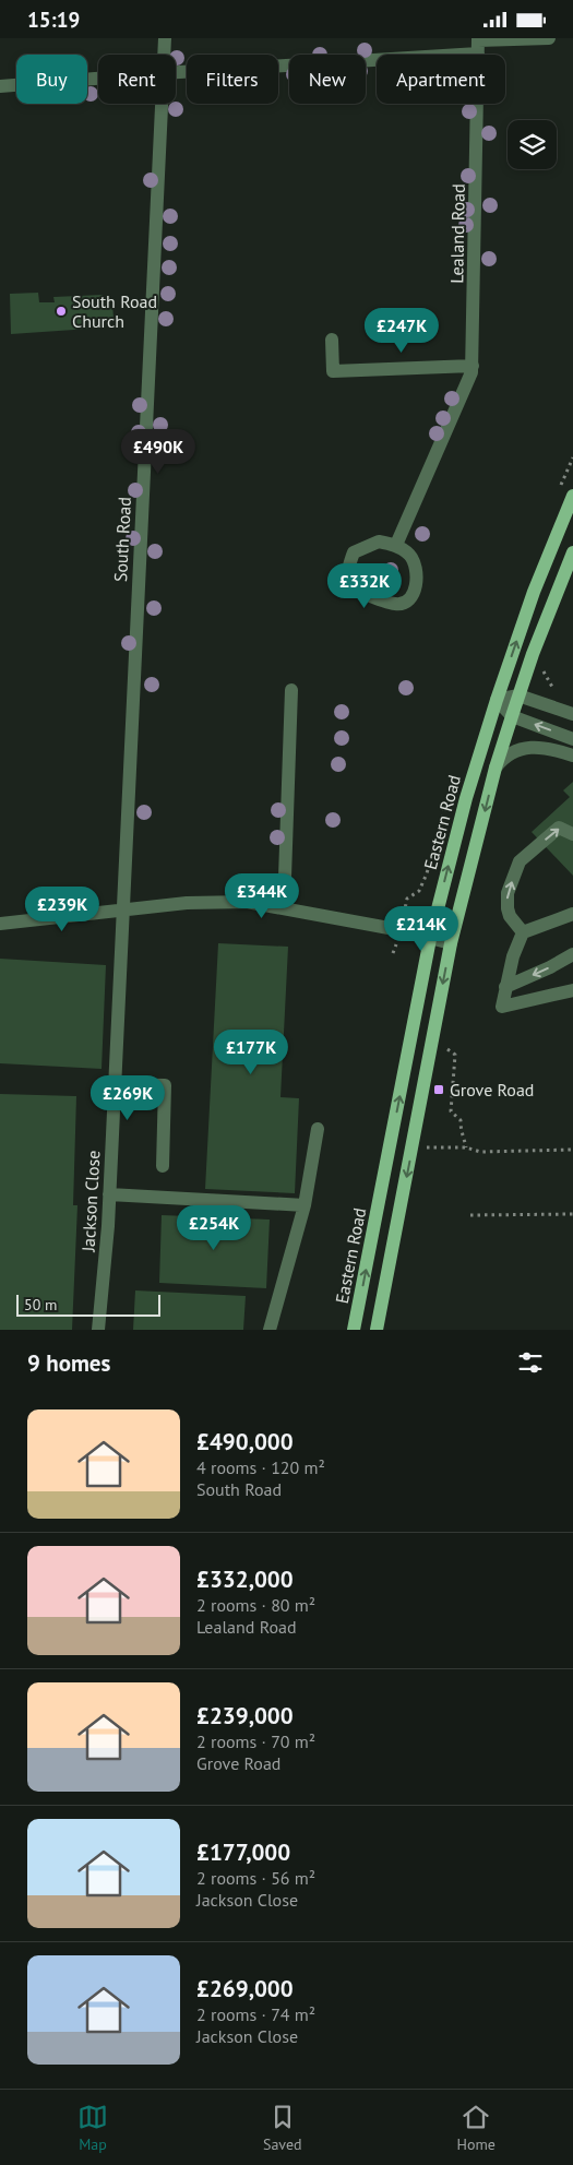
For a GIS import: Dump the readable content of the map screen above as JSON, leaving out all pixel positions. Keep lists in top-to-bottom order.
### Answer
{
  "streets": {
    "main road": ["Eastern Road"],
    "street": ["Lealand Road", "South Road", "Jackson Close"]
  },
  "crossings": [
    ["South Road", "Jackson Close"]
  ],
  "places": {
    "other": ["South Road Church"],
    "transit": ["Grove Road"]
  },
  "scale_bar": "50 m",
  "page": {
    "status": "15:19",
    "chip": [
      "Buy",
      "Rent",
      "Filters",
      "New",
      "Apartment"
    ],
    "price": [
      "£247K",
      "£490K",
      "£332K",
      "£344K",
      "£239K",
      "£214K",
      "£177K",
      "£269K",
      "£254K"
    ],
    "scale": "50 m",
    "heading": "9 homes",
    "list": [
      {
        "name": "£490,000",
        "note": "4 rooms · 120 m² · South Road"
      },
      {
        "name": "£332,000",
        "note": "2 rooms · 80 m² · Lealand Road"
      },
      {
        "name": "£239,000",
        "note": "2 rooms · 70 m² · Grove Road"
      },
      {
        "name": "£177,000",
        "note": "2 rooms · 56 m² · Jackson Close"
      },
      {
        "name": "£269,000",
        "note": "2 rooms · 74 m² · Jackson Close"
      }
    ],
    "tabs": ["Map", "Saved", "Home"]
  }
}
